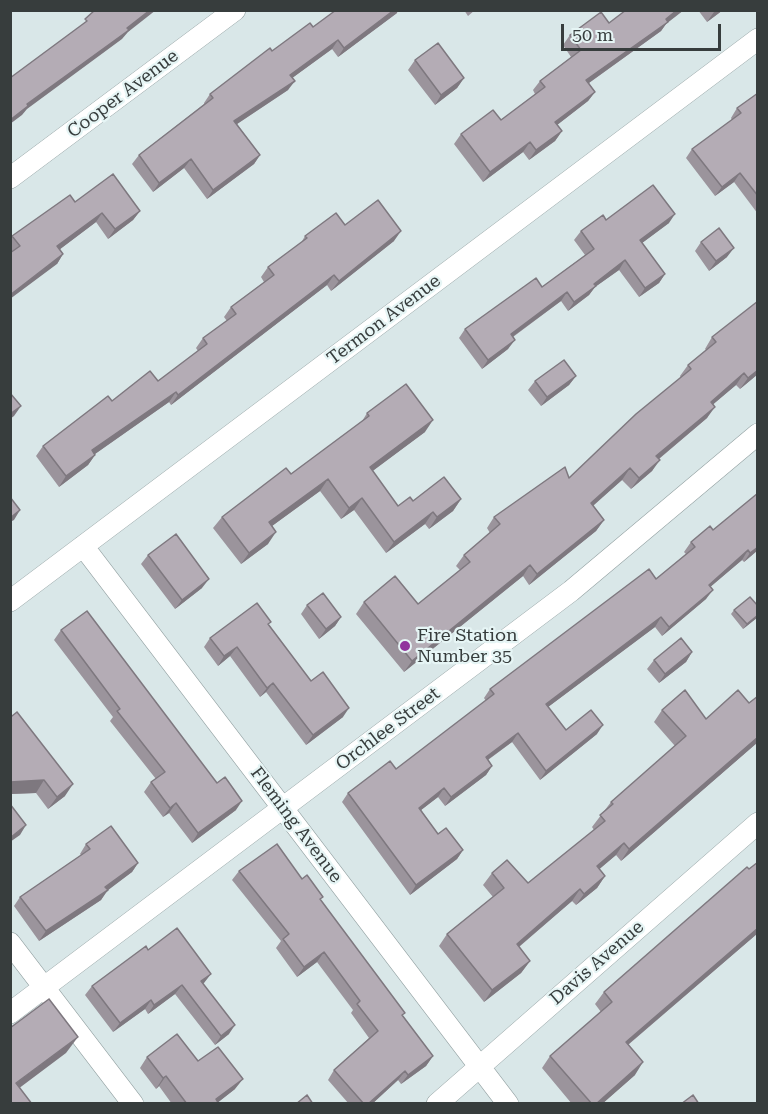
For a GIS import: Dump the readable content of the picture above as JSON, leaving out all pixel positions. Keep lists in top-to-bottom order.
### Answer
{
  "streets": {
    "street": [
      "Cooper Avenue",
      "Termon Avenue",
      "Orchlee Street",
      "Fleming Avenue",
      "Davis Avenue"
    ]
  },
  "crossings": [
    ["Termon Avenue", "Fleming Avenue"],
    ["Orchlee Street", "Fleming Avenue"],
    ["Fleming Avenue", "Davis Avenue"]
  ],
  "places": ["Fire Station Number 35"],
  "scale_bar": "50 m"
}
